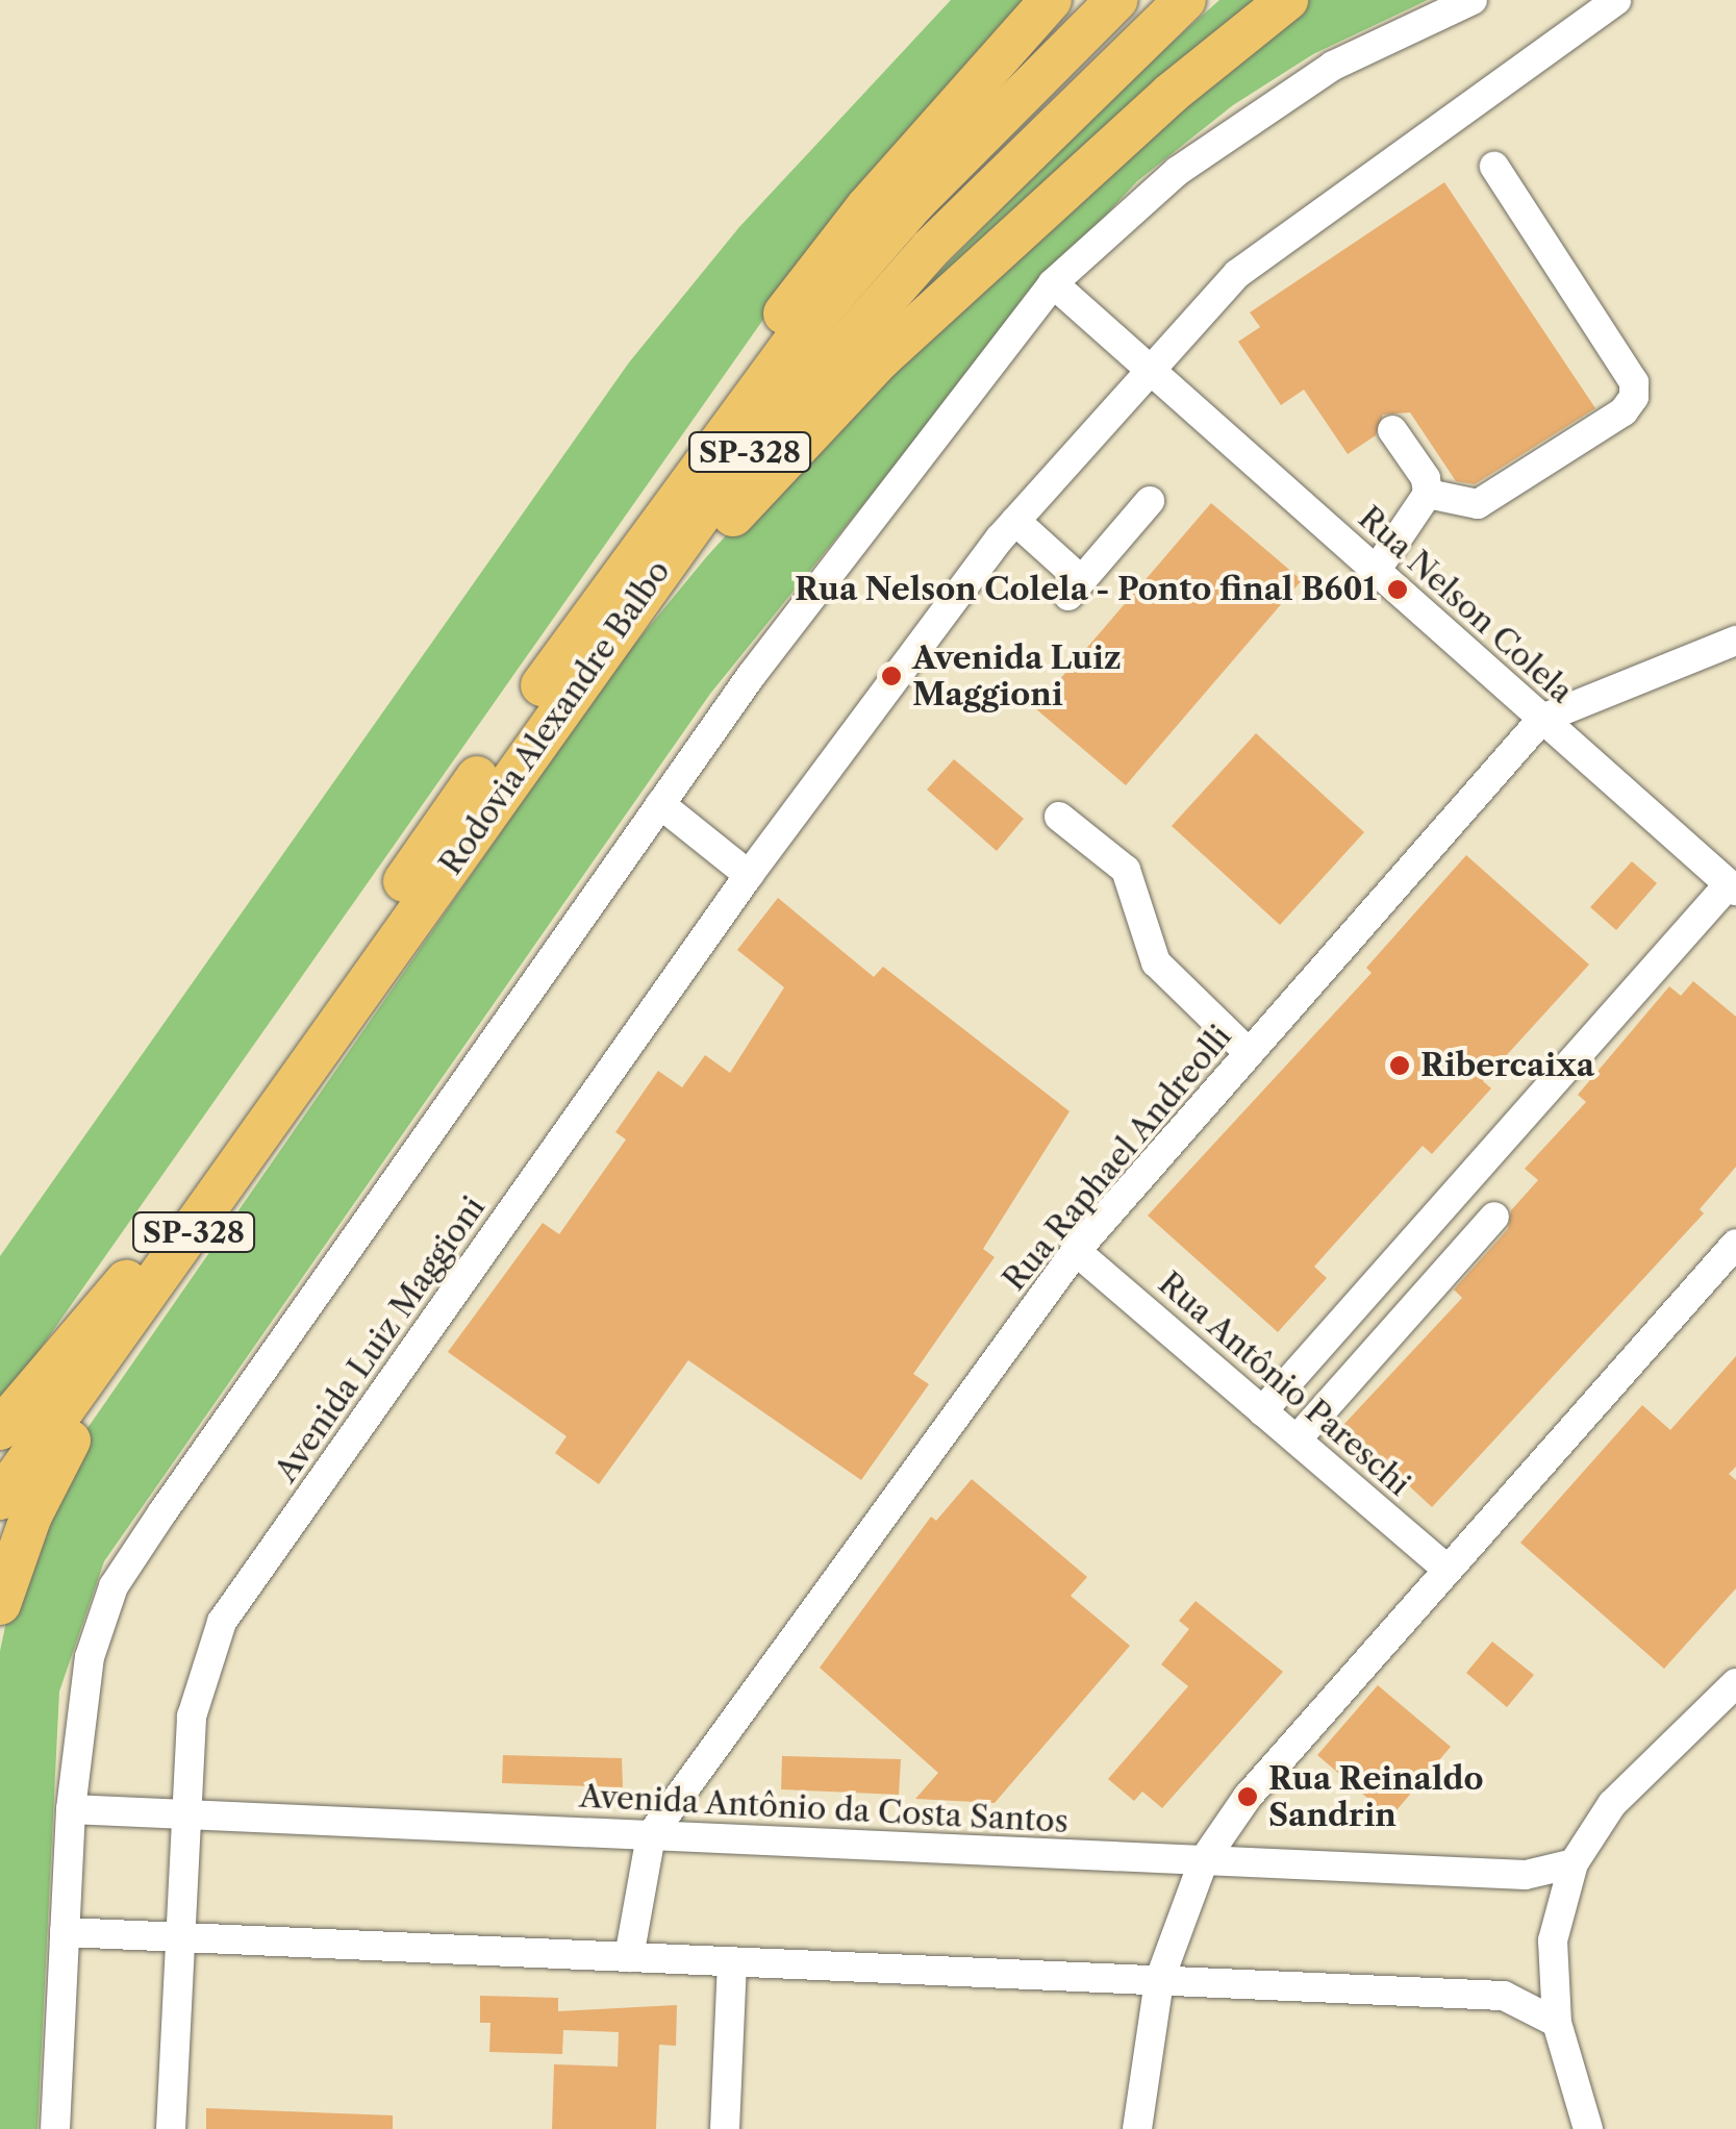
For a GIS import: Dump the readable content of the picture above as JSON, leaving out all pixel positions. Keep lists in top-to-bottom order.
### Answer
{
  "streets": {
    "highway": ["SP-328", "Rodovia Alexandre Balbo"],
    "street": [
      "Rua Nelson Colela",
      "Rua Raphael Andreolli",
      "Avenida Luiz Maggioni",
      "Rua Antônio Pareschi",
      "Avenida Antônio da Costa Santos"
    ]
  },
  "crossings": [
    ["Rua Nelson Colela", "Rua Raphael Andreolli"],
    ["Rua Nelson Colela", "Avenida Luiz Maggioni"],
    ["Rua Raphael Andreolli", "Rua Antônio Pareschi"],
    ["Rua Raphael Andreolli", "Avenida Antônio da Costa Santos"],
    ["Avenida Luiz Maggioni", "Avenida Antônio da Costa Santos"]
  ],
  "places": [
    "Rua Nelson Colela - Ponto final B601",
    "Avenida Luiz Maggioni",
    "Ribercaixa",
    "Rua Reinaldo Sandrin"
  ]
}
